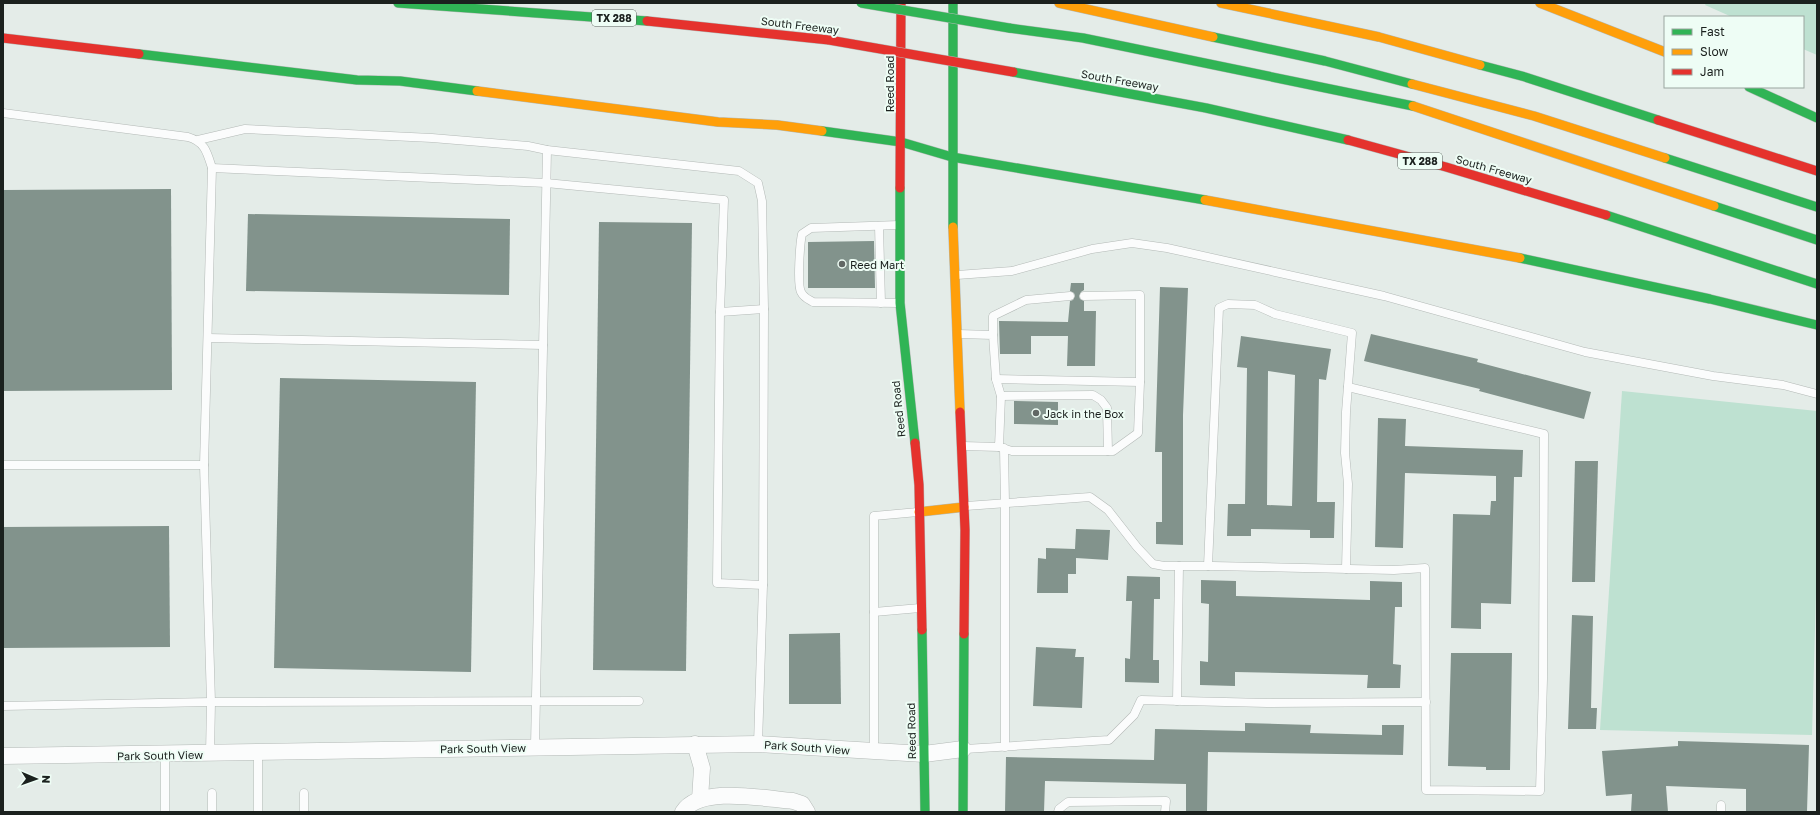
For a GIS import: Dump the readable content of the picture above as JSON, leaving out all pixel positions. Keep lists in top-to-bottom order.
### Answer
{
  "streets": {
    "main road": ["TX 288", "South Freeway", "Reed Road"],
    "street": ["Park South View"]
  },
  "crossings": [
    ["Reed Road", "Park South View"]
  ],
  "places": ["Reed Mart", "Jack in the Box"],
  "legend": ["Fast", "Slow", "Jam"],
  "north": "right"
}
